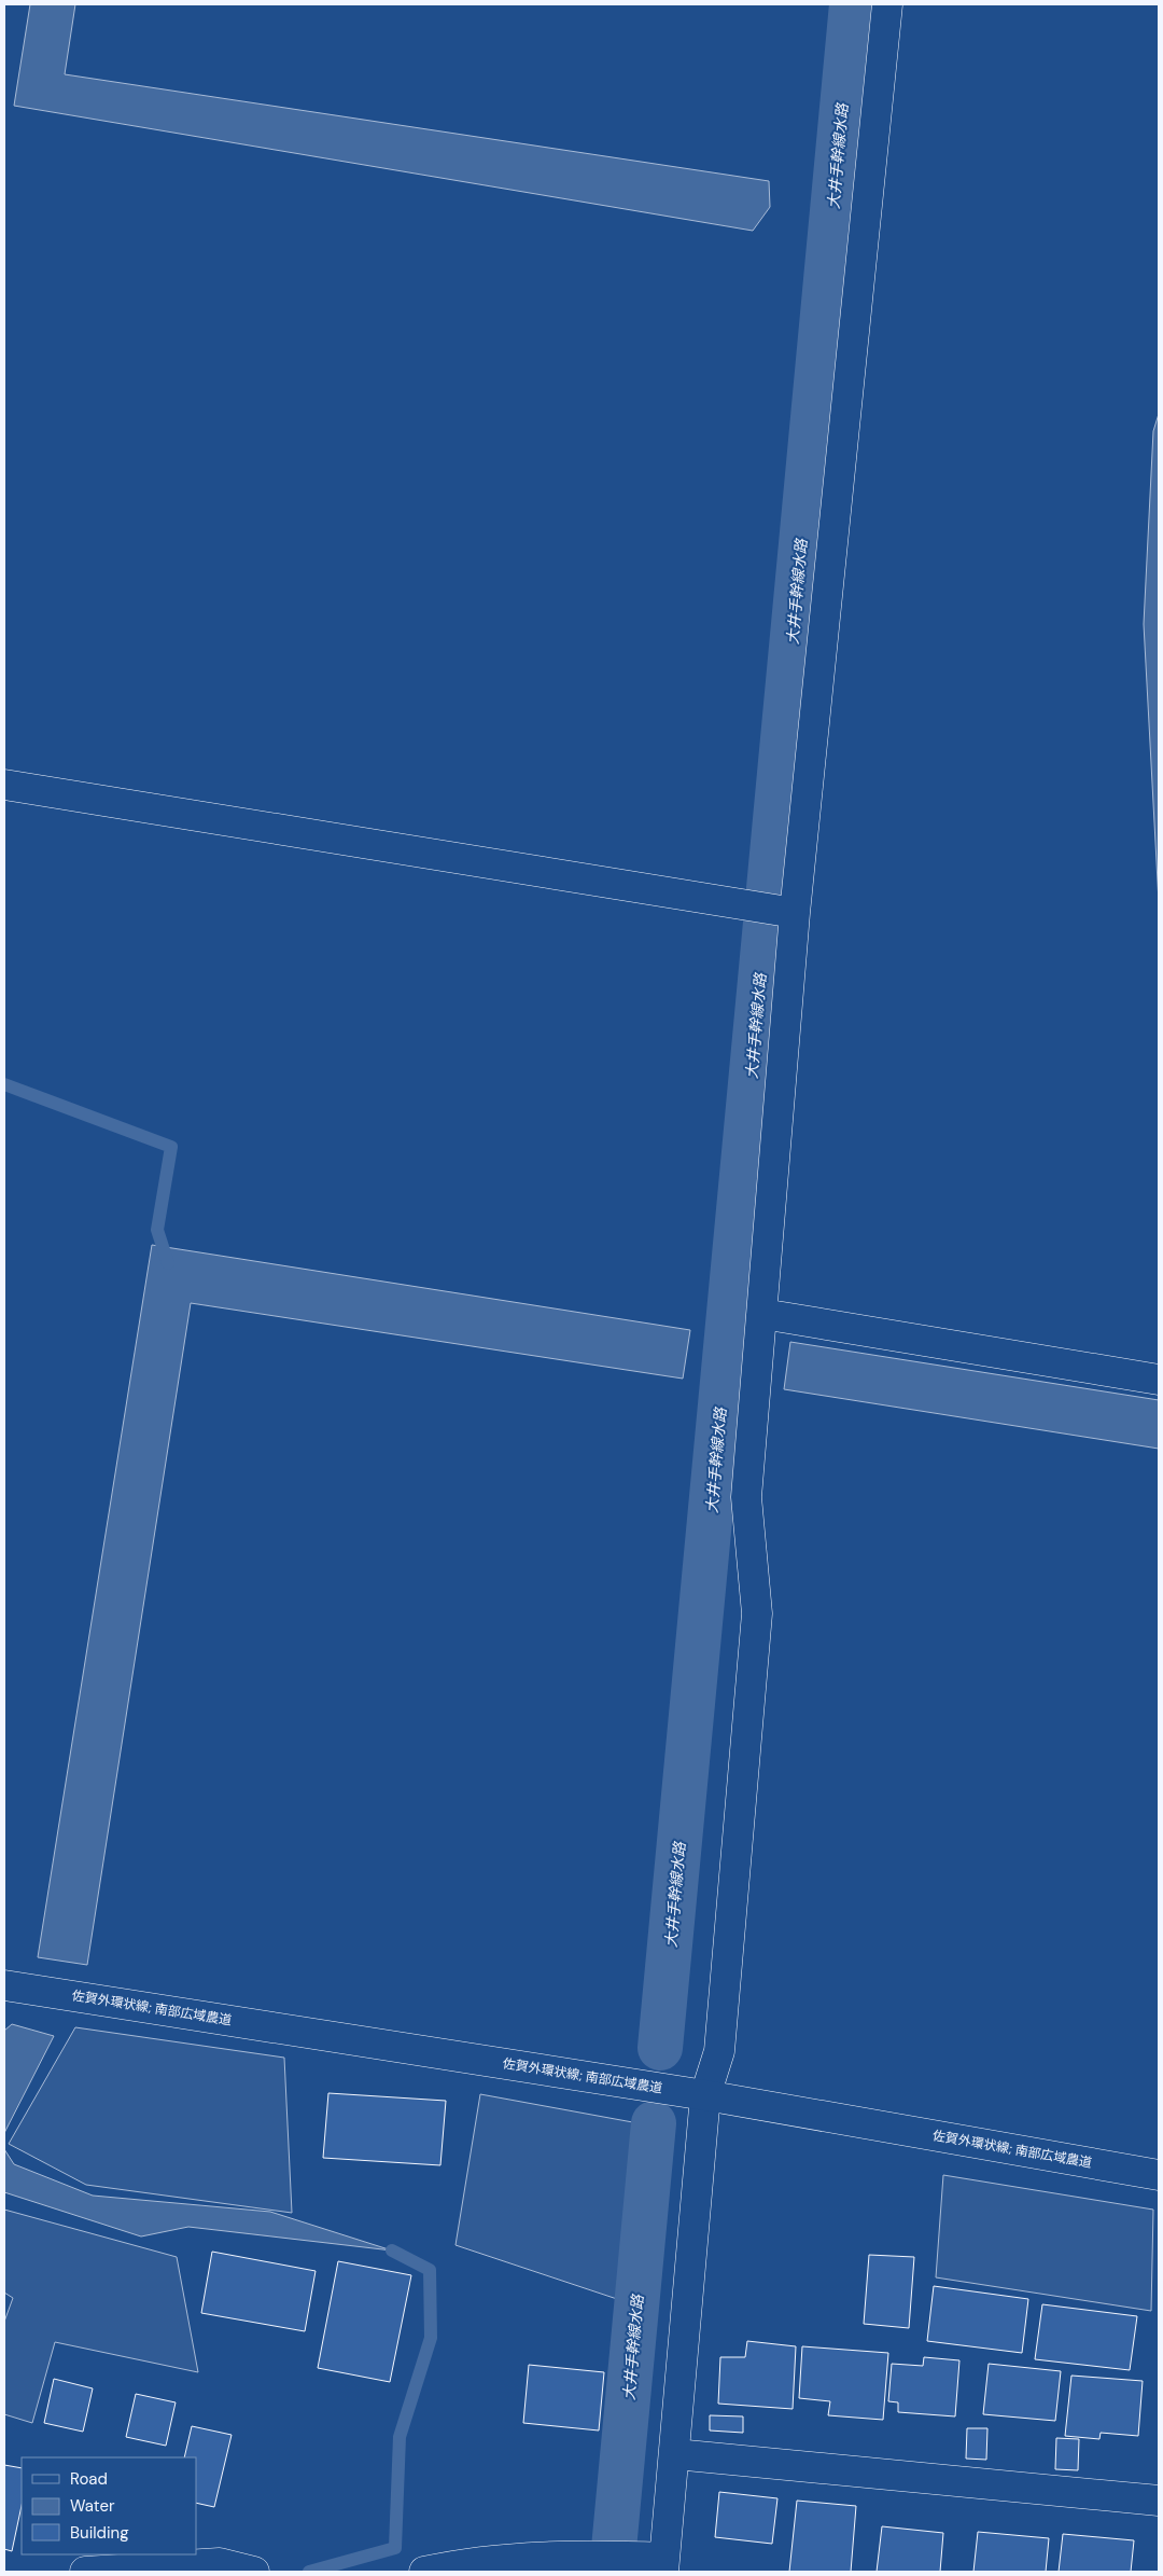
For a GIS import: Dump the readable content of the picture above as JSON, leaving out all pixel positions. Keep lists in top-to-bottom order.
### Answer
{
  "streets": {
    "street": ["佐賀外環状線; 南部広域農道"]
  },
  "water": ["大井手幹線水路"],
  "legend": ["Road", "Water", "Building"]
}
